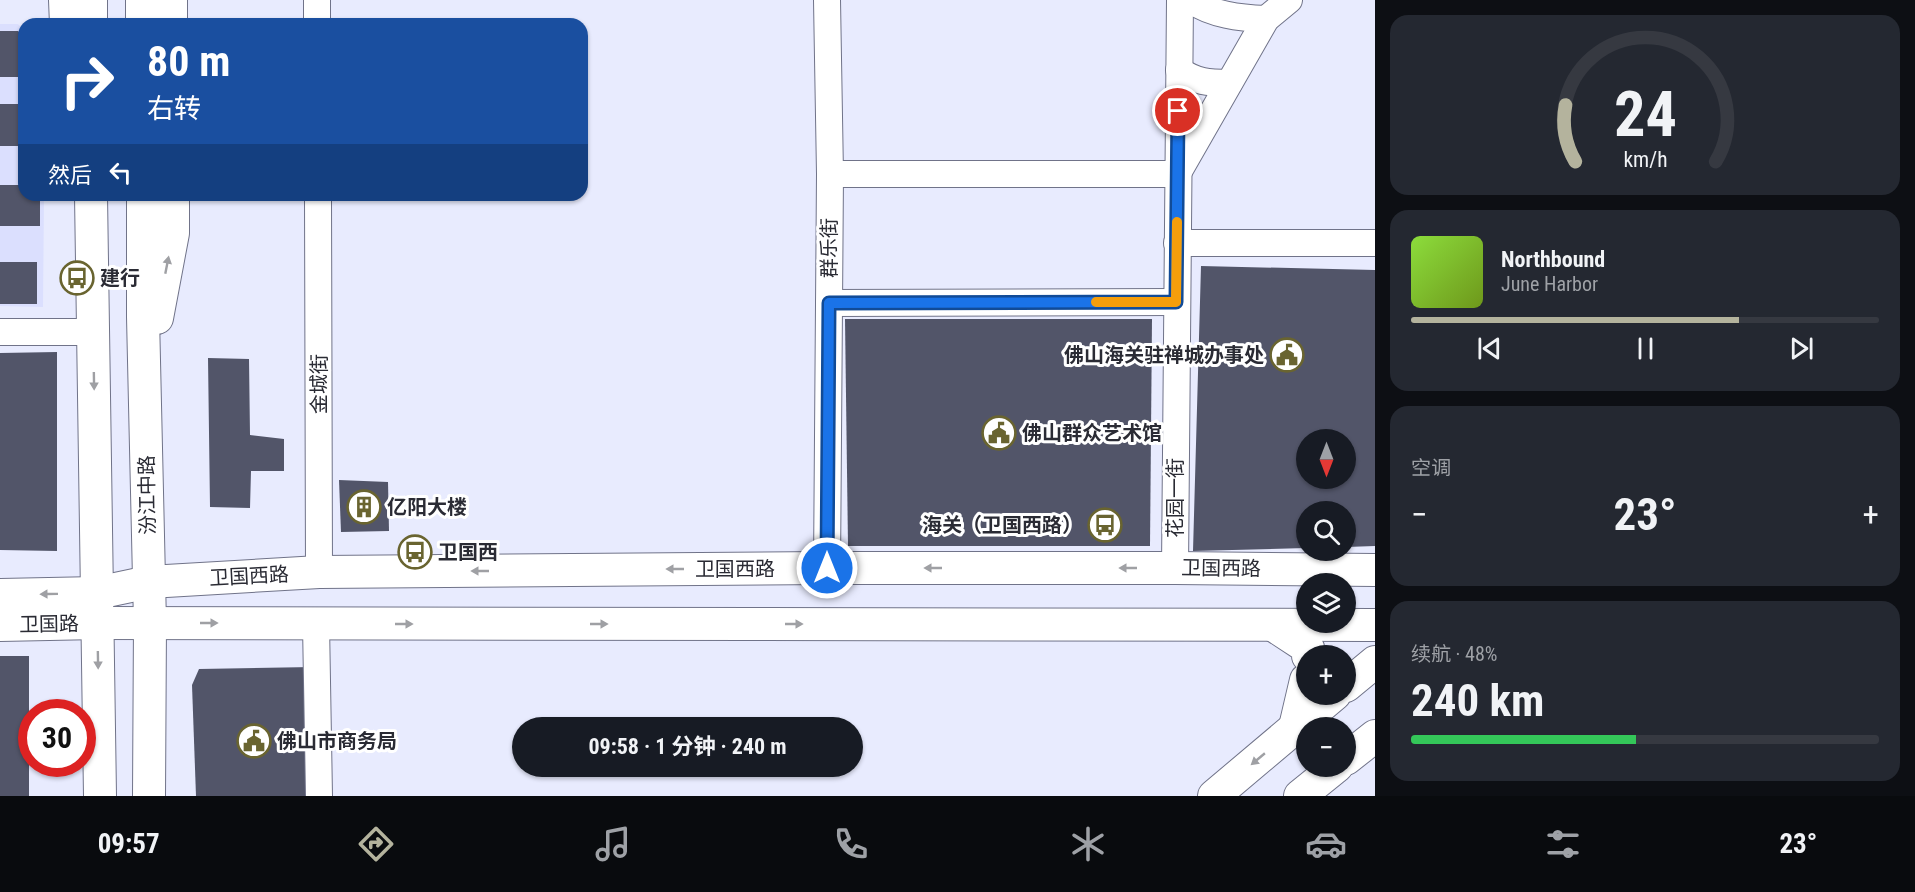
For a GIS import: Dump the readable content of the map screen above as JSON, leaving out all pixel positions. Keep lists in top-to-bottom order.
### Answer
{
  "streets": {
    "main road": ["汾江中路", "卫国西路", "卫国路"],
    "street": ["群乐街", "金城街", "花园一街"]
  },
  "crossings": [
    ["群乐街", "卫国西路"],
    ["金城街", "卫国西路"],
    ["汾江中路", "卫国西路"],
    ["花园一街", "卫国西路"],
    ["卫国西路", "卫国路"]
  ],
  "places": {
    "bus stop": ["建行", "海关（卫国西路）", "卫国西"],
    "public building": ["佛山海关驻禅城办事处", "佛山群众艺术馆", "佛山市商务局"],
    "building": ["亿阳大楼"]
  },
  "north": "bottom",
  "page": {
    "turn": ["80 m", "右转"],
    "then": "然后",
    "song": ["Northbound", "June Harbor"],
    "tile": [
      "空调",
      ["续航 · 48%", "240 km"]
    ],
    "map_buttons": ["+", "−"],
    "heat": ["−", "23°", "+"],
    "limit": "30",
    "trip": "09:58 · 1 分钟 · 240 m",
    "tabs": ["09:57", "23°"],
    "gauge": ["24", "km/h"]
  }
}
